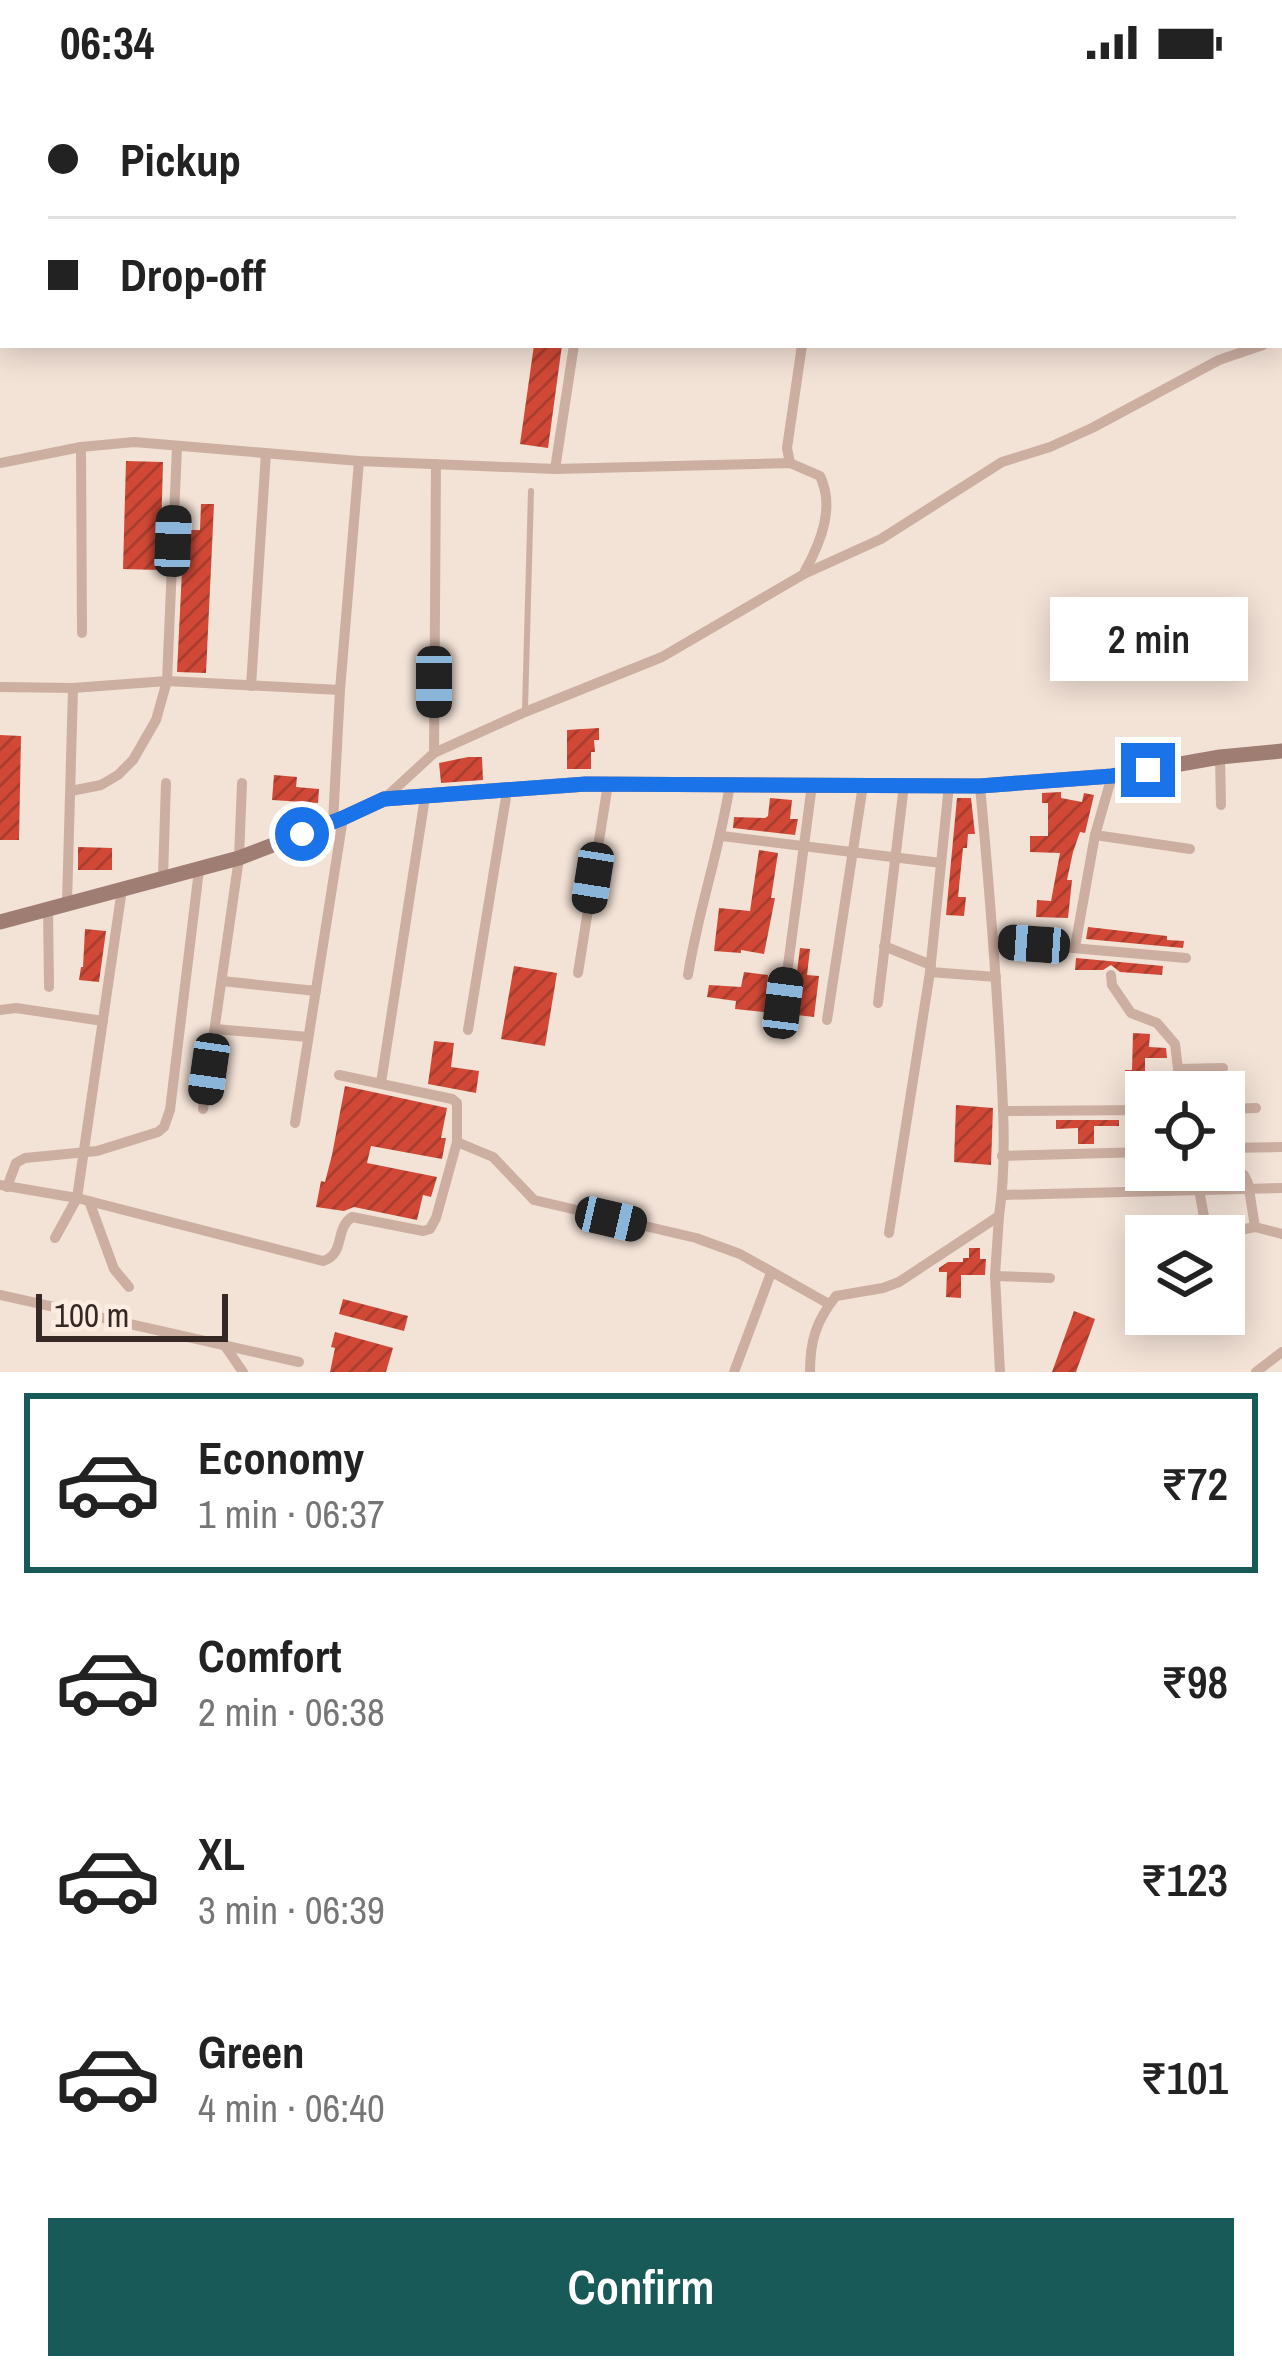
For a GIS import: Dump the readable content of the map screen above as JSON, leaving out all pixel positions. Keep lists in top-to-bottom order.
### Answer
{
  "scale_bar": "100 m",
  "page": {
    "status": "06:34",
    "banner": ["Pickup", "Drop-off"],
    "bubble": "2 min",
    "scale": "100 m",
    "list": [
      {
        "name": "Economy",
        "note": "1 min · 06:37",
        "value": "₹72"
      },
      {
        "name": "Comfort",
        "note": "2 min · 06:38",
        "value": "₹98"
      },
      {
        "name": "XL",
        "note": "3 min · 06:39",
        "value": "₹123"
      },
      {
        "name": "Green",
        "note": "4 min · 06:40",
        "value": "₹101"
      }
    ],
    "buttons": "Confirm"
  }
}
